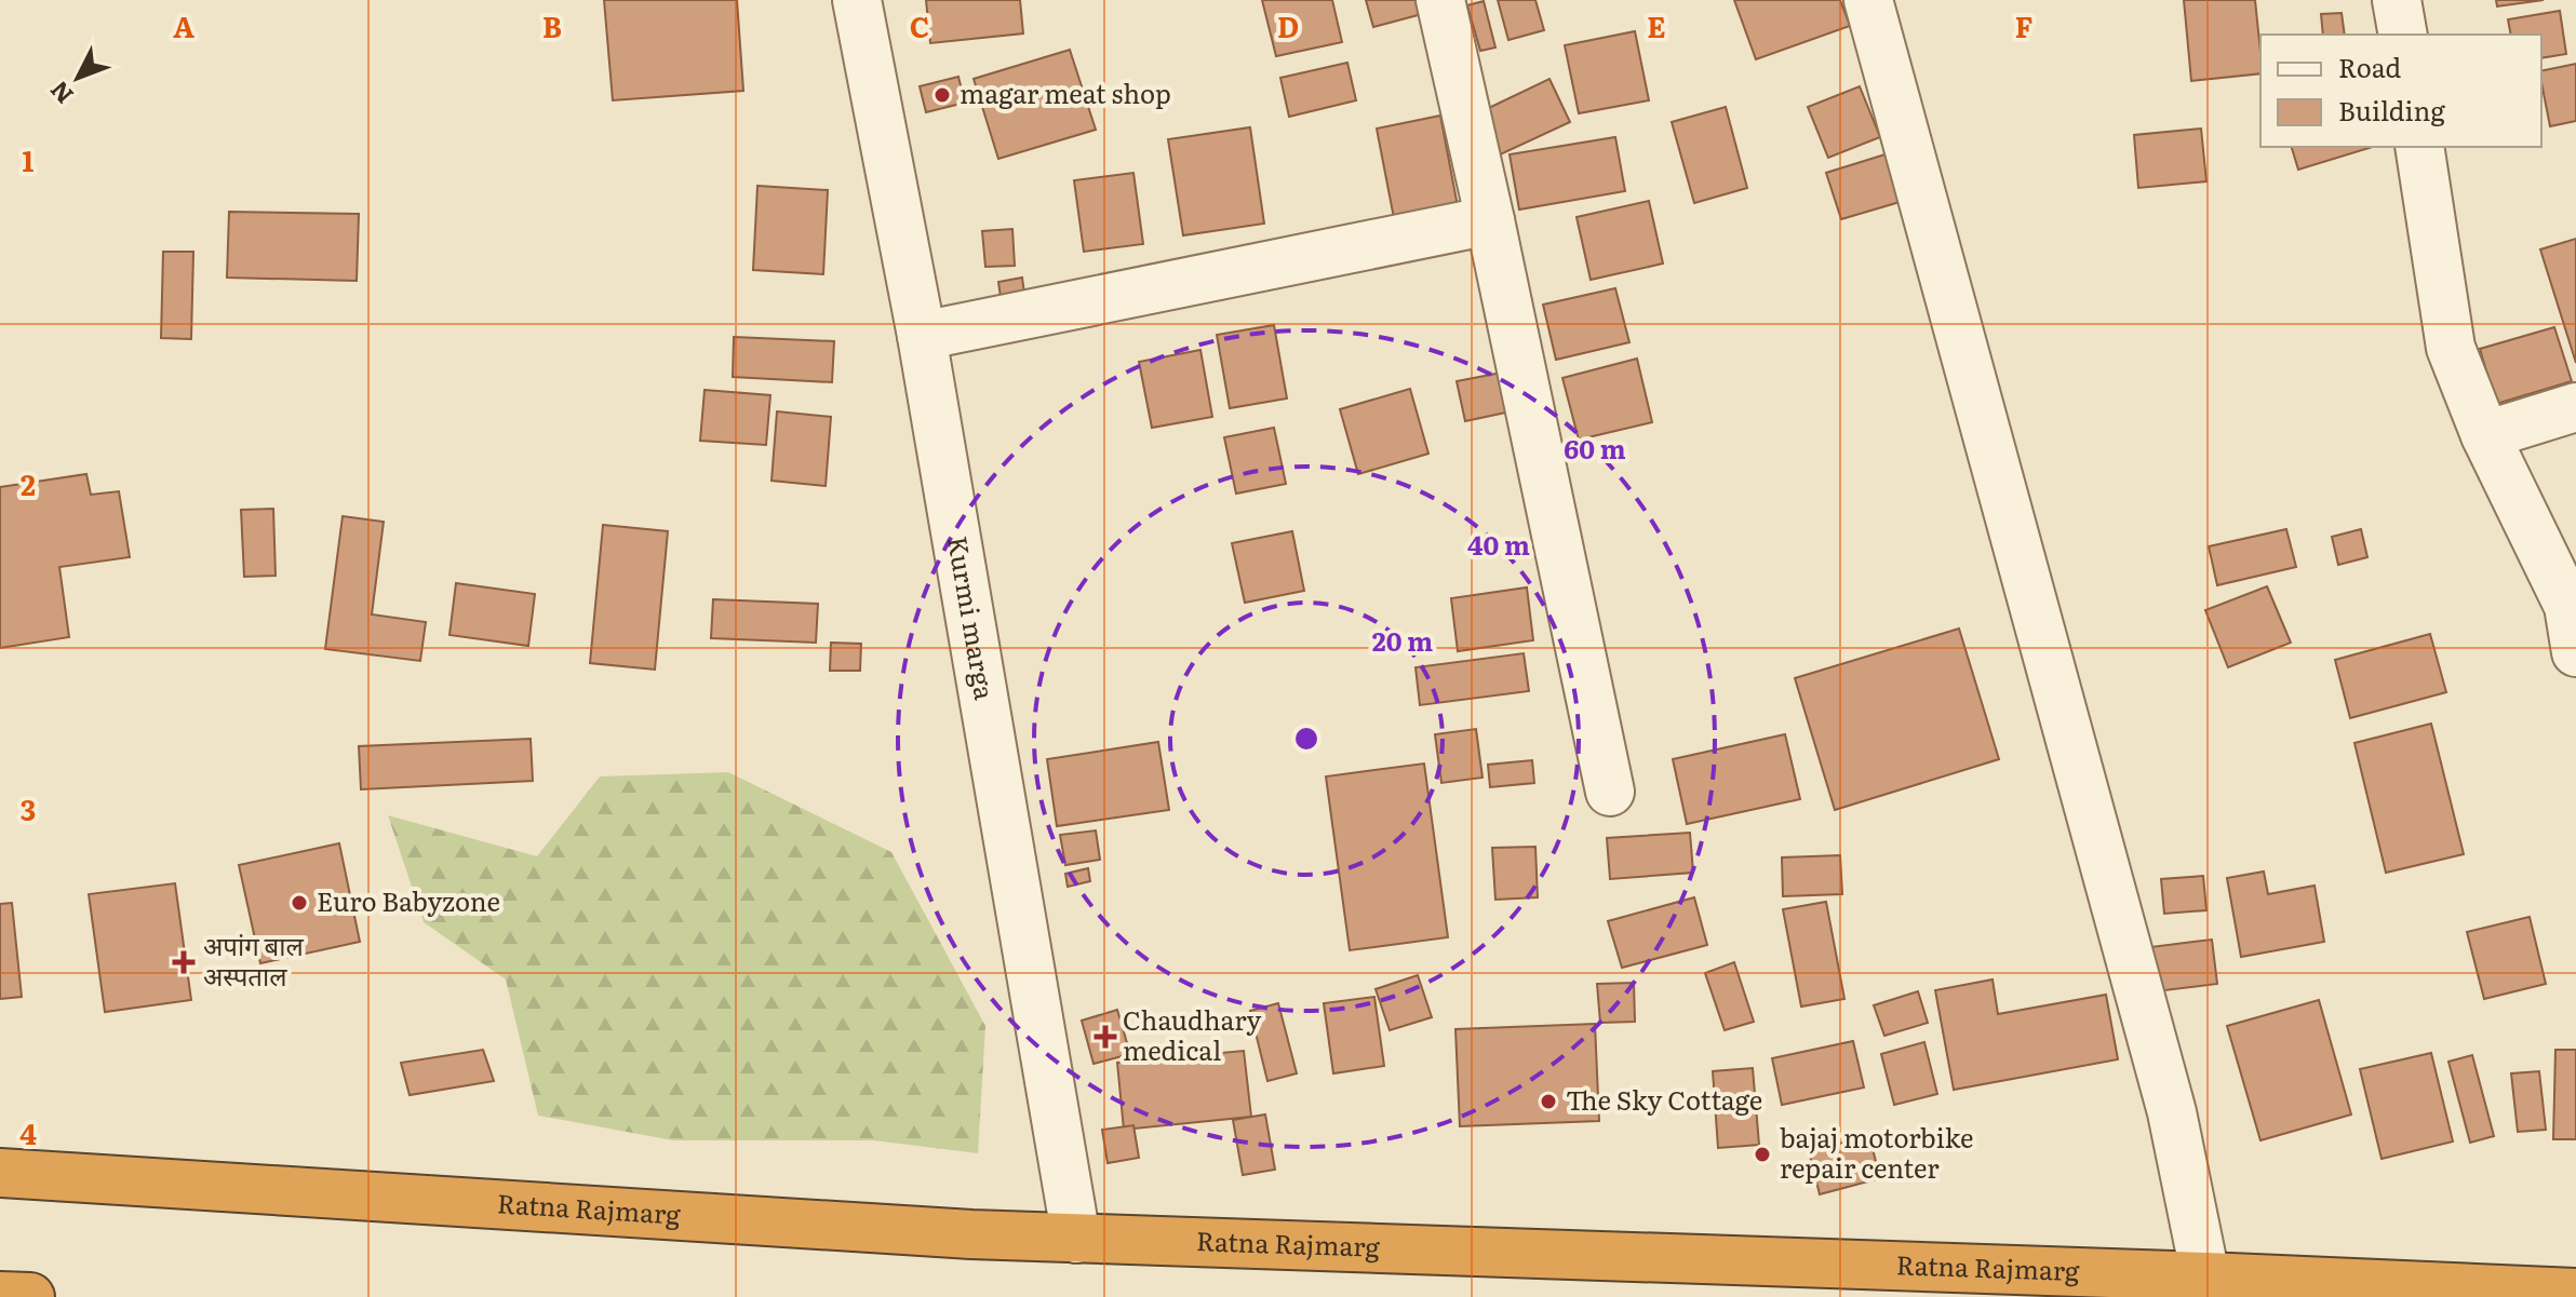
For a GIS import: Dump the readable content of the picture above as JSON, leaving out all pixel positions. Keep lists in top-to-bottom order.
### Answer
{
  "streets": {
    "highway": ["Ratna Rajmarg"],
    "street": ["Kurmi marga"]
  },
  "crossings": [
    ["Kurmi marga", "Ratna Rajmarg"]
  ],
  "places": {
    "other": [
      "magar meat shop",
      "Euro Babyzone",
      "The Sky Cottage",
      "bajaj motorbike repair center"
    ],
    "health": ["अपांग बाल अस्पताल", "Chaudhary medical"]
  },
  "legend": ["Road", "Building"],
  "north": "bottom left",
  "grid": {
    "columns": [
      "A",
      "B",
      "C",
      "D",
      "E",
      "F"
    ],
    "rows": [
      "1",
      "2",
      "3",
      "4"
    ]
  },
  "rings": ["60 m", "40 m", "20 m"]
}
